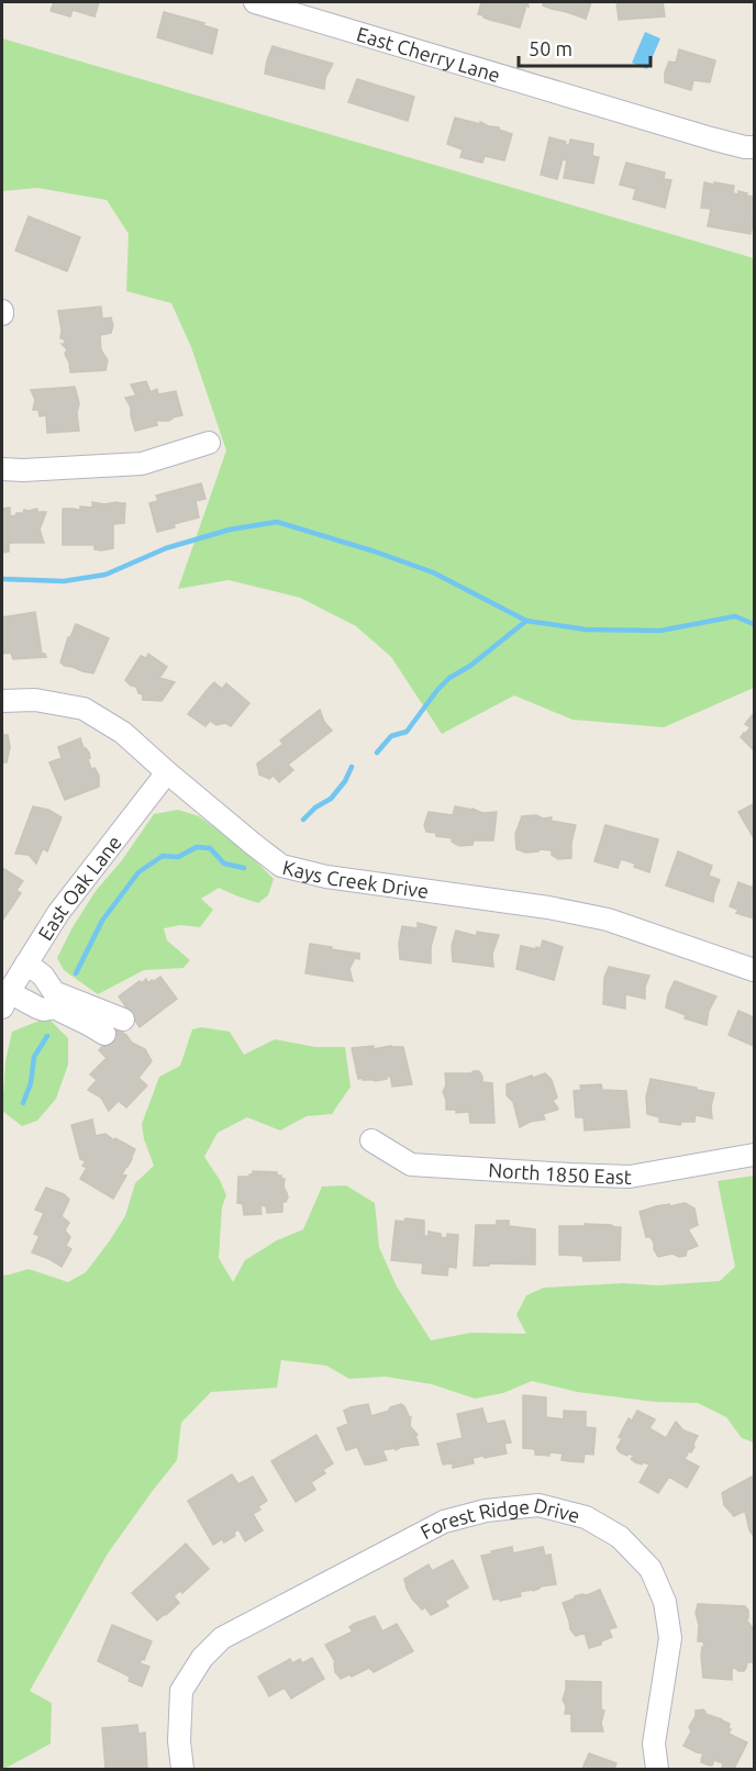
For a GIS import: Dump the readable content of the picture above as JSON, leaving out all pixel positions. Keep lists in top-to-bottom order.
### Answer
{
  "streets": {
    "street": [
      "East Cherry Lane",
      "Kays Creek Drive",
      "East Oak Lane",
      "North 1850 East",
      "Forest Ridge Drive"
    ]
  },
  "crossings": [
    ["Kays Creek Drive", "East Oak Lane"]
  ],
  "scale_bar": "50 m"
}
